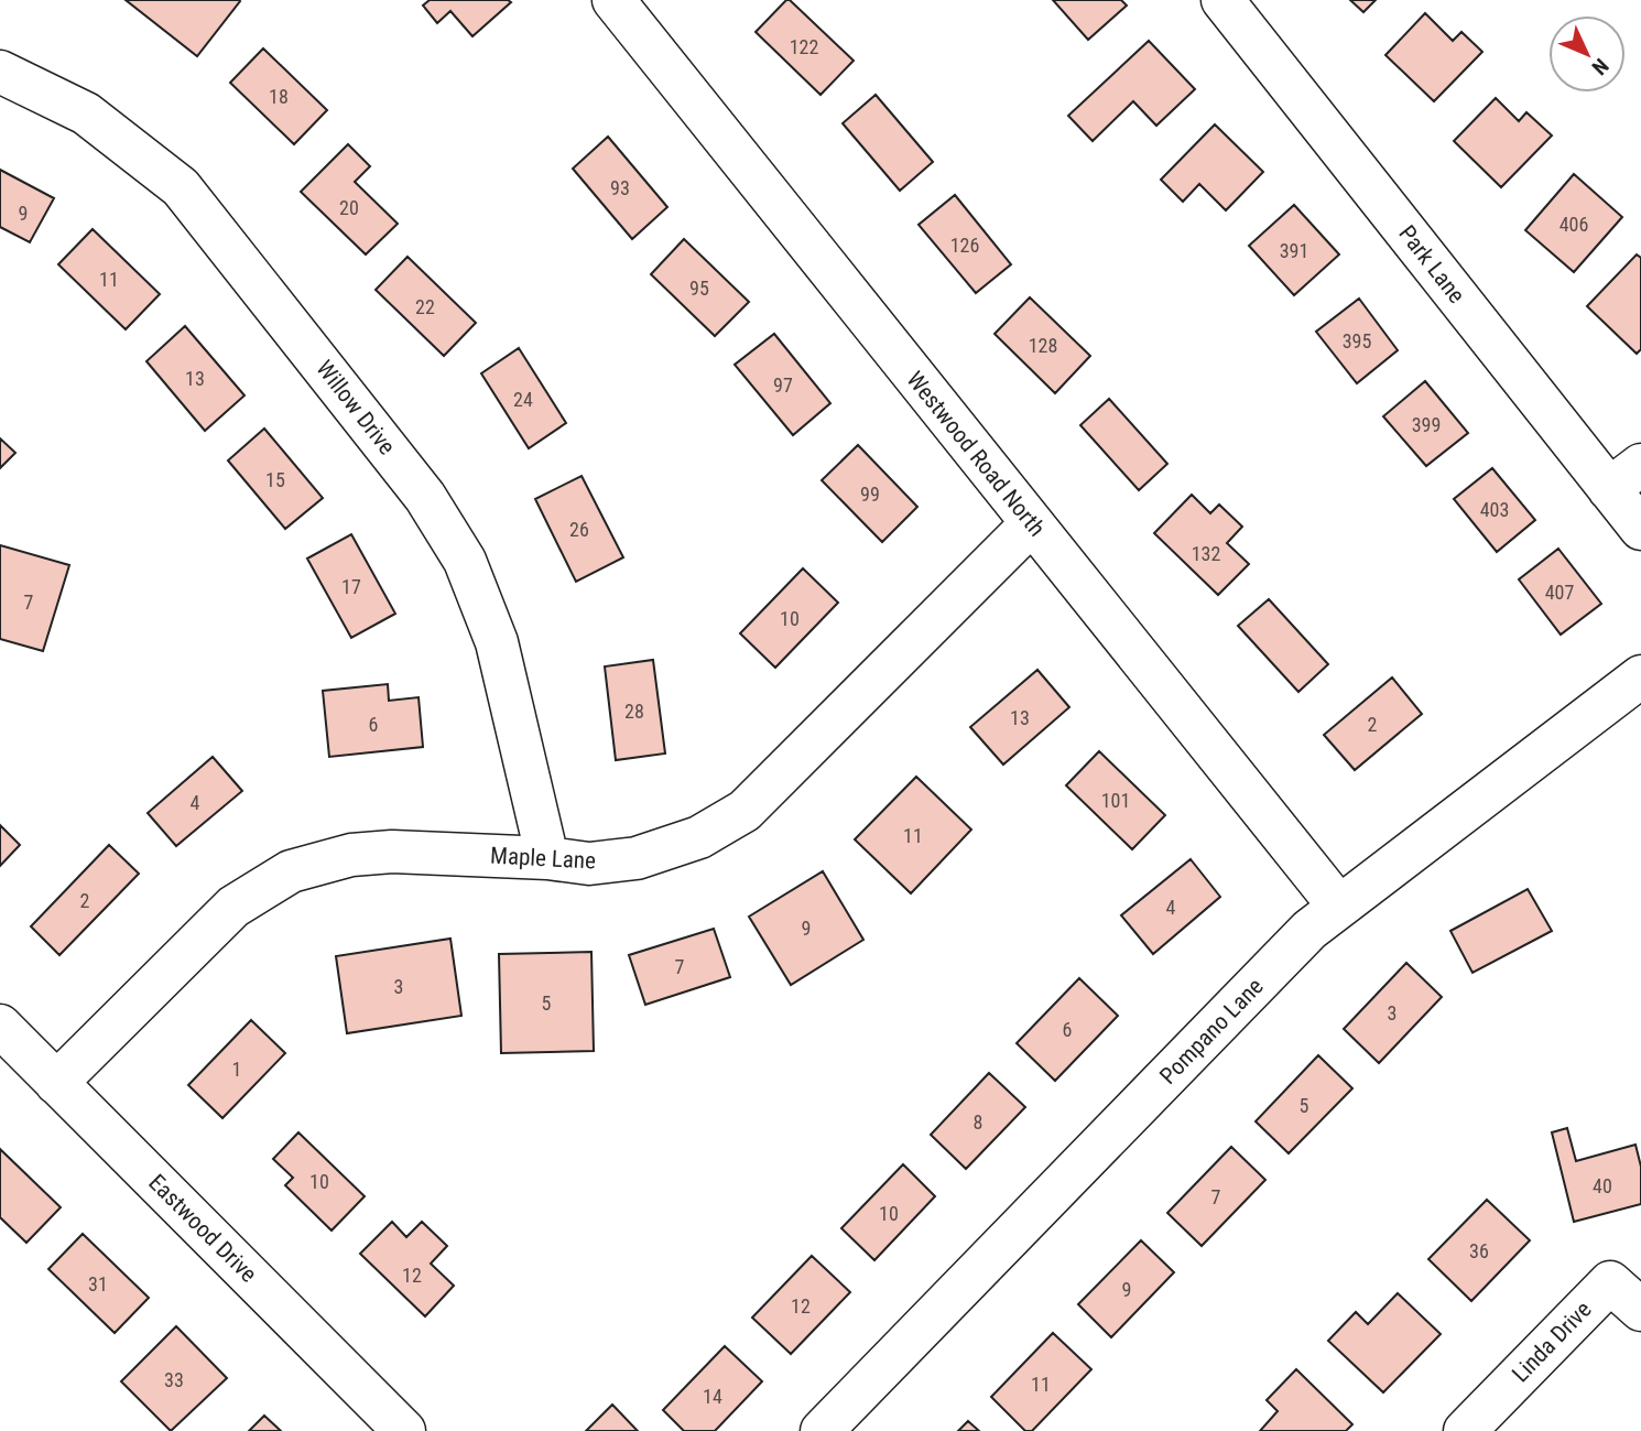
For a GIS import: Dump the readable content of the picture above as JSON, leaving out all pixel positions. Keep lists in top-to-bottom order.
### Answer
{
  "streets": {
    "street": [
      "Park Lane",
      "Willow Drive",
      "Westwood Road North",
      "Maple Lane",
      "Pompano Lane",
      "Eastwood Drive",
      "Linda Drive"
    ]
  },
  "crossings": [
    ["Willow Drive", "Maple Lane"],
    ["Westwood Road North", "Maple Lane"],
    ["Westwood Road North", "Pompano Lane"],
    ["Maple Lane", "Eastwood Drive"]
  ],
  "house_numbers": [
    "122",
    "18",
    "93",
    "20",
    "9",
    "406",
    "126",
    "391",
    "11",
    "95",
    "22",
    "395",
    "128",
    "13",
    "97",
    "24",
    "399",
    "15",
    "99",
    "403",
    "26",
    "132",
    "17",
    "407",
    "7",
    "10",
    "28",
    "13",
    "6",
    "2",
    "101",
    "4",
    "11",
    "2",
    "4",
    "9",
    "7",
    "3",
    "5",
    "3",
    "6",
    "1",
    "5",
    "8",
    "10",
    "40",
    "7",
    "10",
    "36",
    "12",
    "31",
    "9",
    "12",
    "33",
    "11",
    "14"
  ],
  "north": "bottom right"
}
